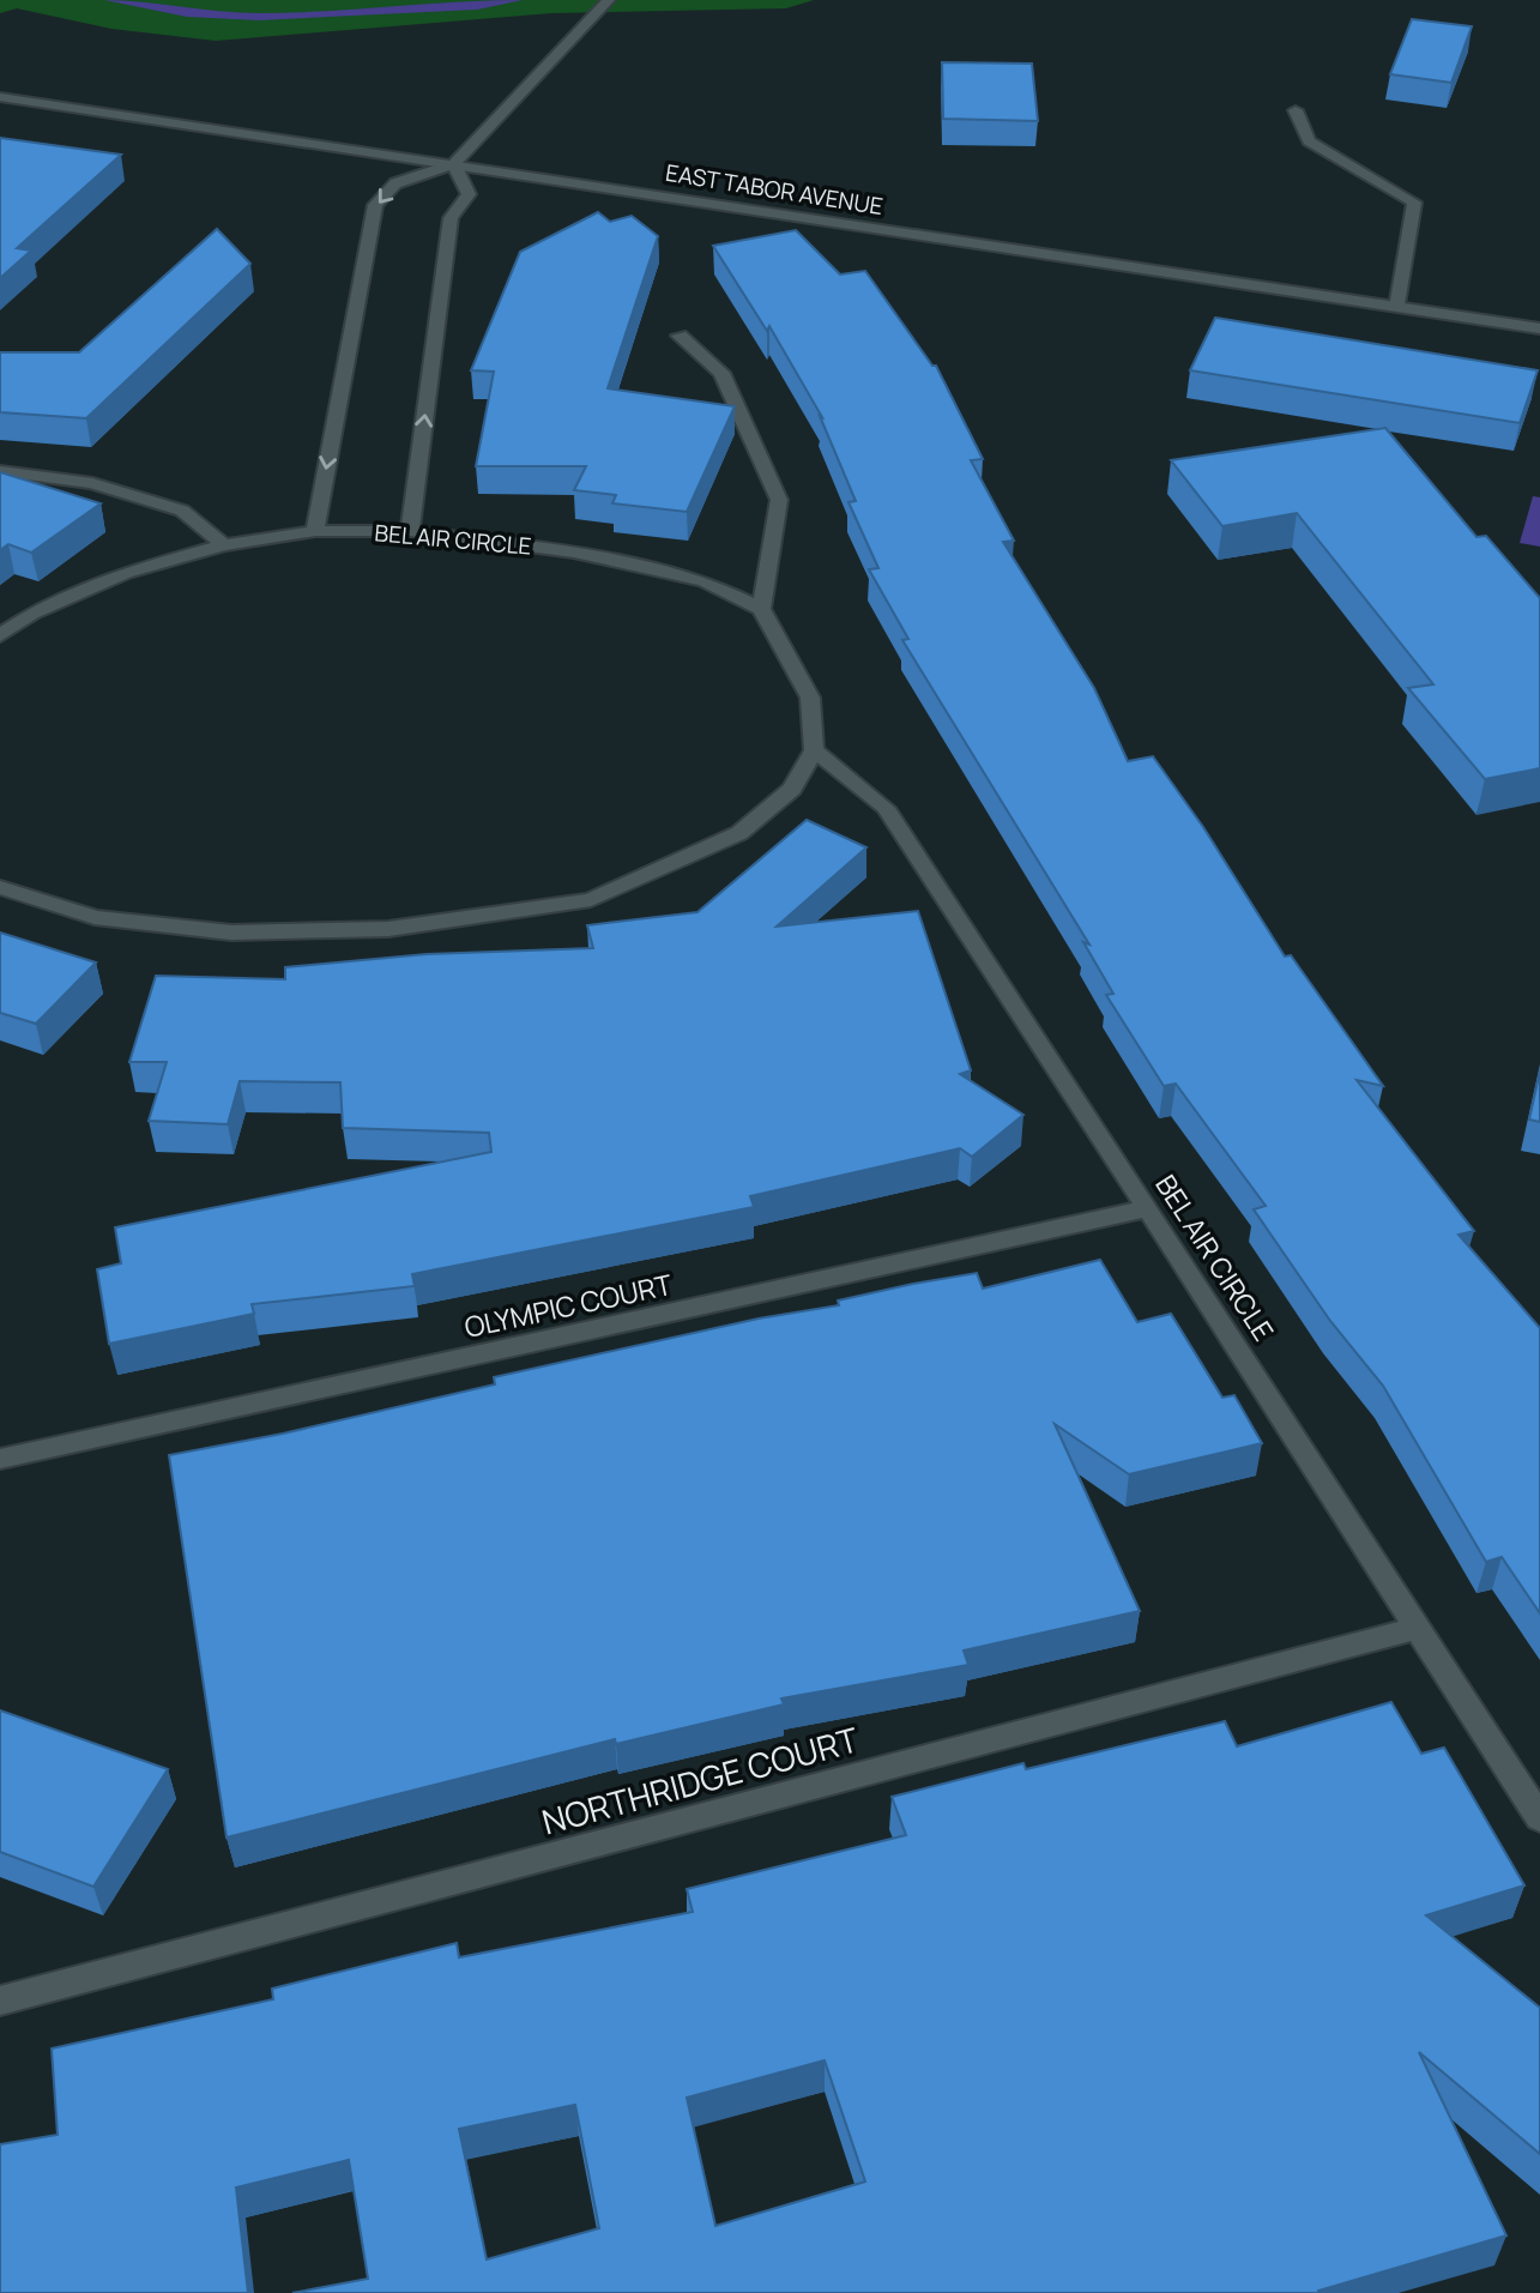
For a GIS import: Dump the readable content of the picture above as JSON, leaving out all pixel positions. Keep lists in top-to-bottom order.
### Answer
{
  "streets": {
    "street": [
      "EAST TABOR AVENUE",
      "BEL AIR CIRCLE",
      "OLYMPIC COURT",
      "NORTHRIDGE COURT"
    ]
  },
  "crossings": [
    ["BEL AIR CIRCLE", "OLYMPIC COURT"],
    ["BEL AIR CIRCLE", "NORTHRIDGE COURT"]
  ]
}
